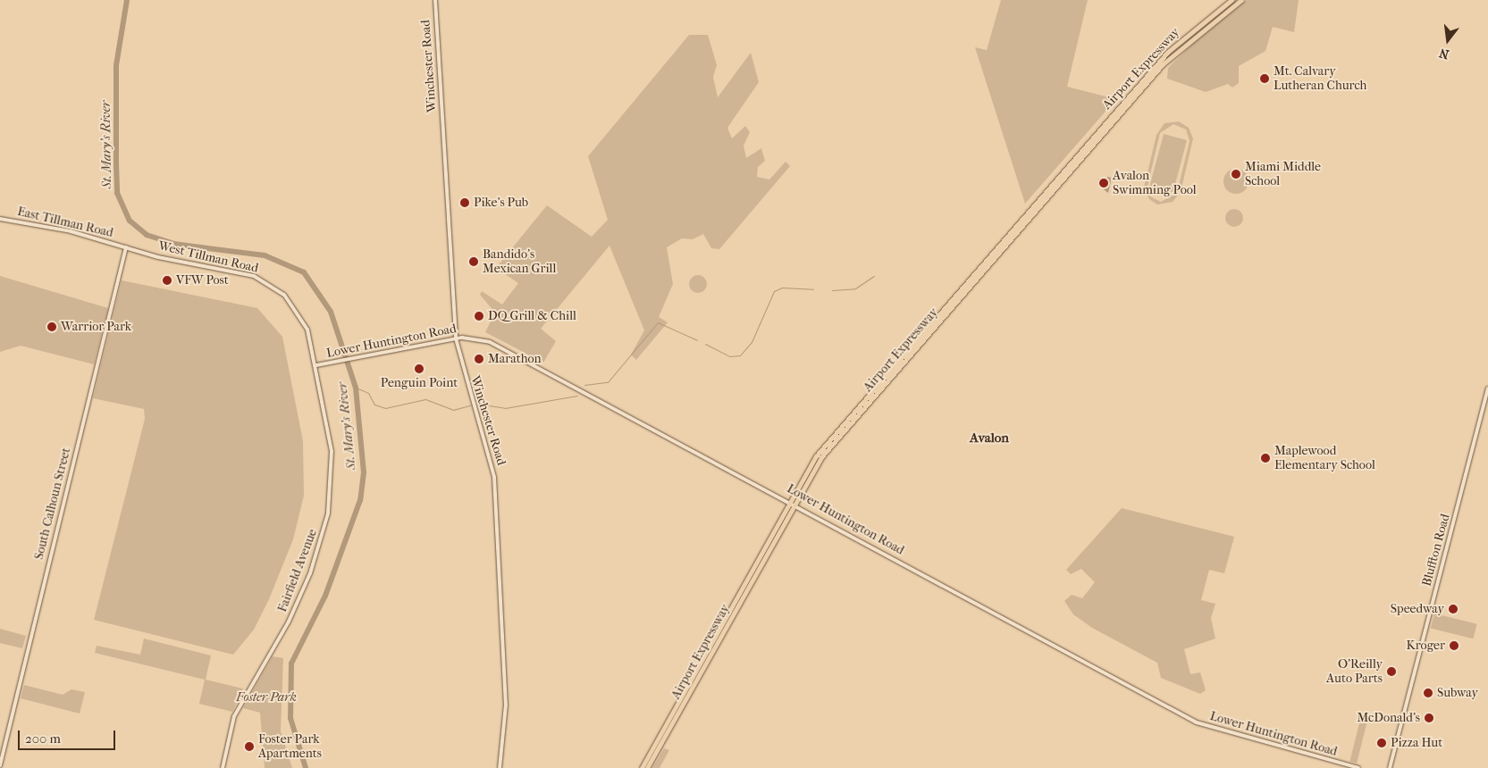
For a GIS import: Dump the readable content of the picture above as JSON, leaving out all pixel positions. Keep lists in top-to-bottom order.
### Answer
{
  "streets": {
    "main road": [
      "Winchester Road",
      "Airport Expressway",
      "East Tillman Road",
      "West Tillman Road",
      "Lower Huntington Road",
      "South Calhoun Street",
      "Bluffton Road",
      "Fairfield Avenue"
    ]
  },
  "crossings": [
    ["Winchester Road", "Lower Huntington Road"],
    ["Airport Expressway", "Lower Huntington Road"],
    ["East Tillman Road", "West Tillman Road"],
    ["East Tillman Road", "South Calhoun Street"],
    ["West Tillman Road", "Lower Huntington Road"],
    ["West Tillman Road", "South Calhoun Street"],
    ["West Tillman Road", "Fairfield Avenue"],
    ["Lower Huntington Road", "Fairfield Avenue"]
  ],
  "districts": ["Avalon"],
  "water": ["St. Mary's River"],
  "parks": ["Foster Park"],
  "places": [
    "Mt. Calvary Lutheran Church",
    "Miami Middle School",
    "Avalon Swimming Pool",
    "Pike's Pub",
    "Bandido's Mexican Grill",
    "VFW Post",
    "DQ Grill & Chill",
    "Warrior Park",
    "Marathon",
    "Penguin Point",
    "Maplewood Elementary School",
    "Speedway",
    "Kroger",
    "O'Reilly Auto Parts",
    "Subway",
    "McDonald's",
    "Pizza Hut",
    "Foster Park Apartments"
  ],
  "scale_bar": "200 m",
  "north": "bottom"
}
